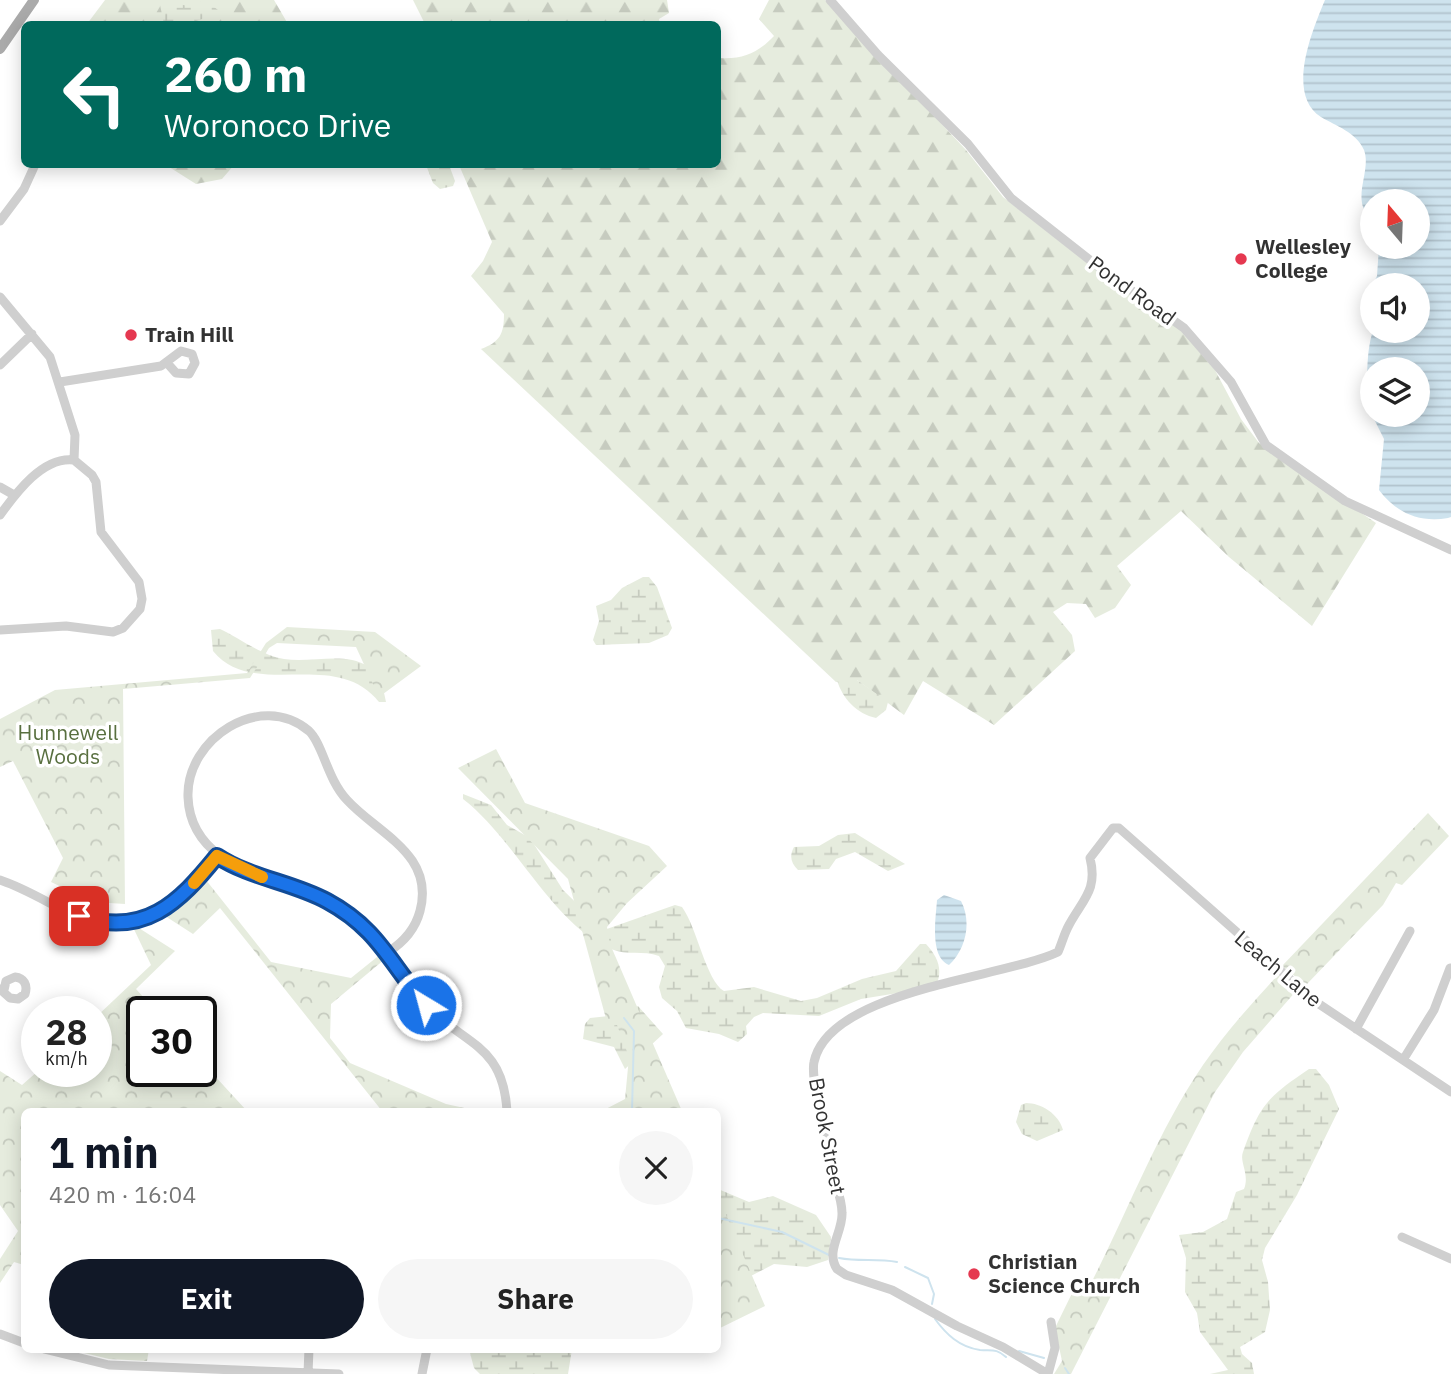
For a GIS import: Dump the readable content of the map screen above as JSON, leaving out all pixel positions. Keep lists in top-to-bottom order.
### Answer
{
  "streets": {
    "street": ["Pond Road", "Leach Lane", "Brook Street"]
  },
  "crossings": [
    ["Leach Lane", "Brook Street"]
  ],
  "parks": ["Hunnewell Woods"],
  "places": ["Wellesley College", "Train Hill", "Christian Science Church"],
  "north": "top",
  "page": {
    "turn": ["260 m", "Woronoco Drive"],
    "speed": "28 km/h",
    "limit": "30",
    "heading": ["1 min", "420 m · 16:04"],
    "buttons": ["Exit", "Share"]
  }
}
